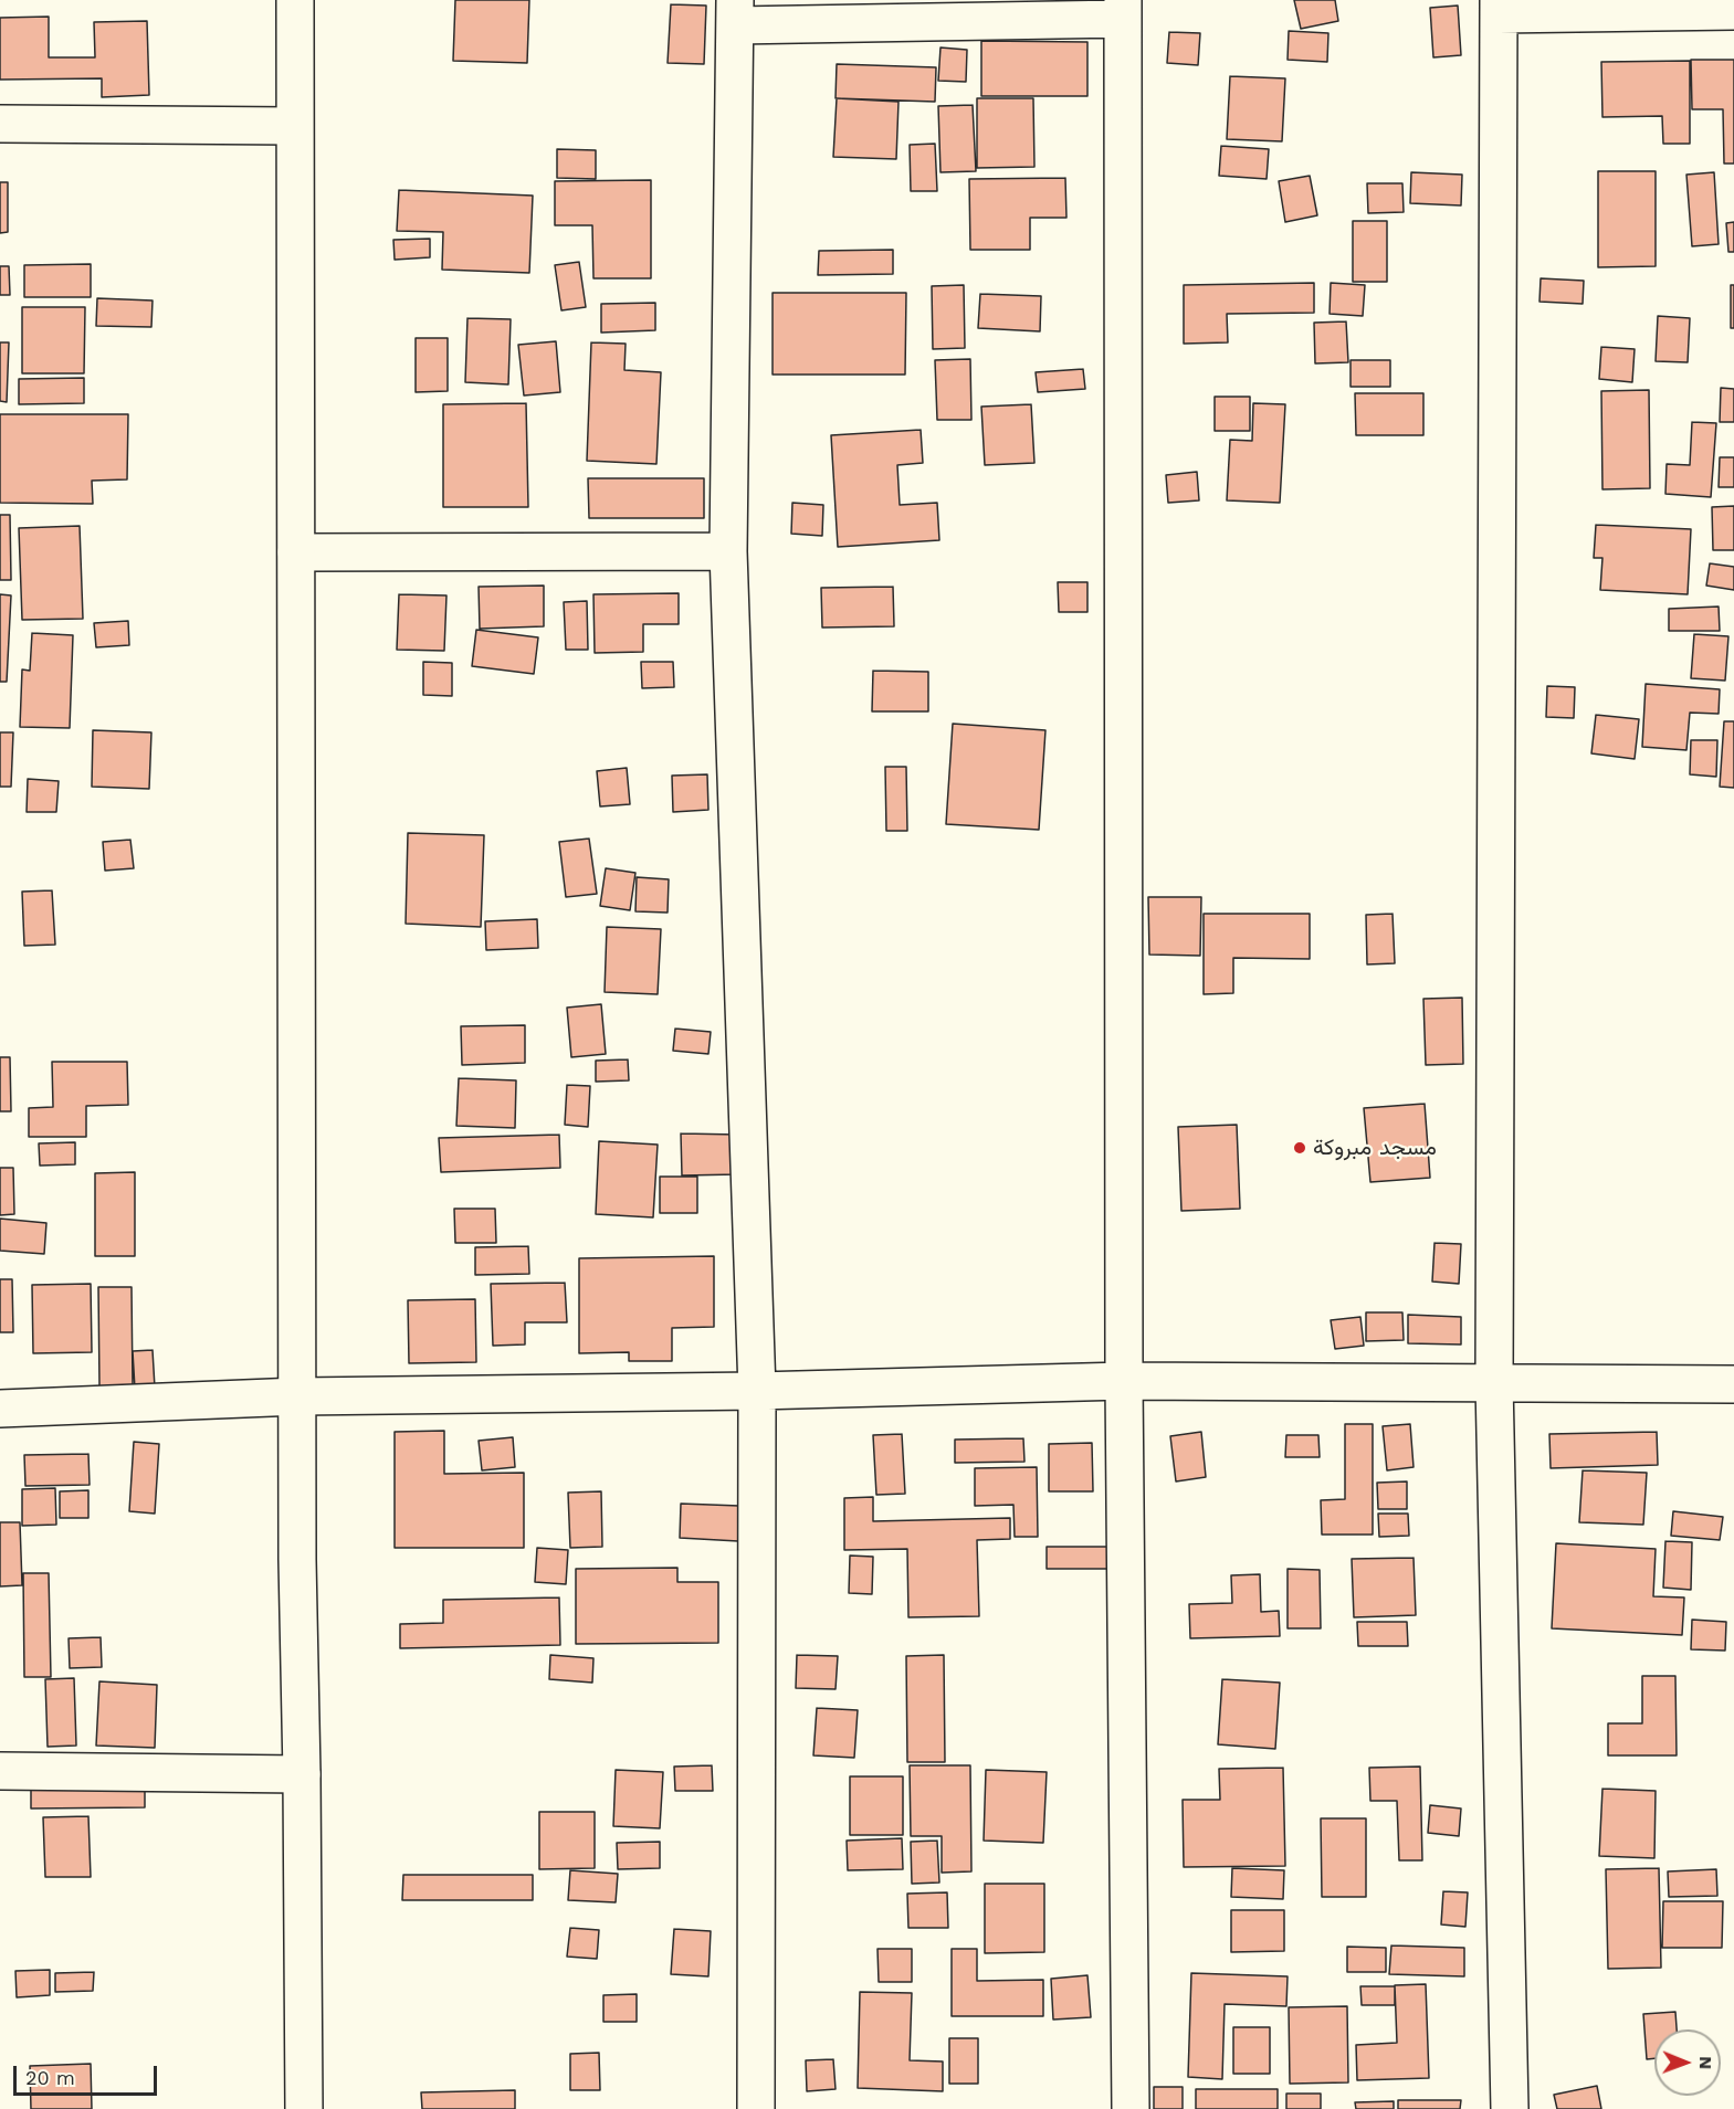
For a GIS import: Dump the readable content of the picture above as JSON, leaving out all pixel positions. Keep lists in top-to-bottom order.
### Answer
{
  "places": ["مسجد مبروكة"],
  "scale_bar": "20 m",
  "north": "right"
}
